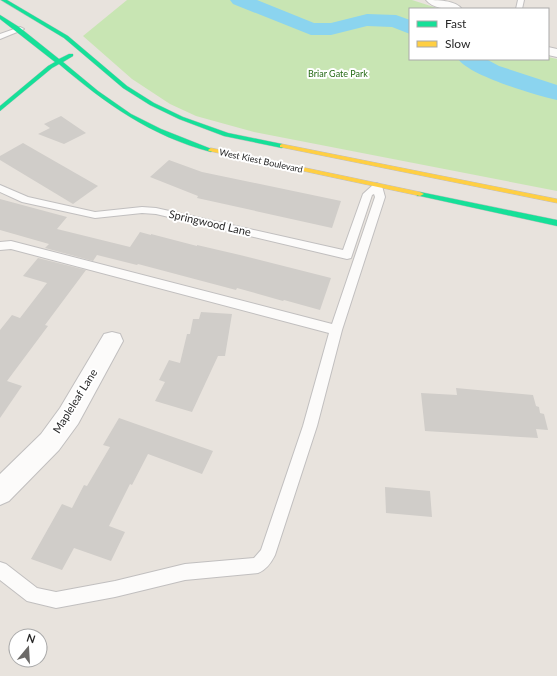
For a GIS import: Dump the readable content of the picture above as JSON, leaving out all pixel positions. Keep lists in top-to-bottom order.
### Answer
{
  "streets": {
    "main road": ["West Kiest Boulevard"],
    "street": ["Mapleleaf Lane"],
    "lane": ["Springwood Lane"]
  },
  "crossings": [
    ["West Kiest Boulevard", "Springwood Lane"]
  ],
  "parks": ["Briar Gate Park"],
  "legend": ["Fast", "Slow"],
  "north": "top"
}
